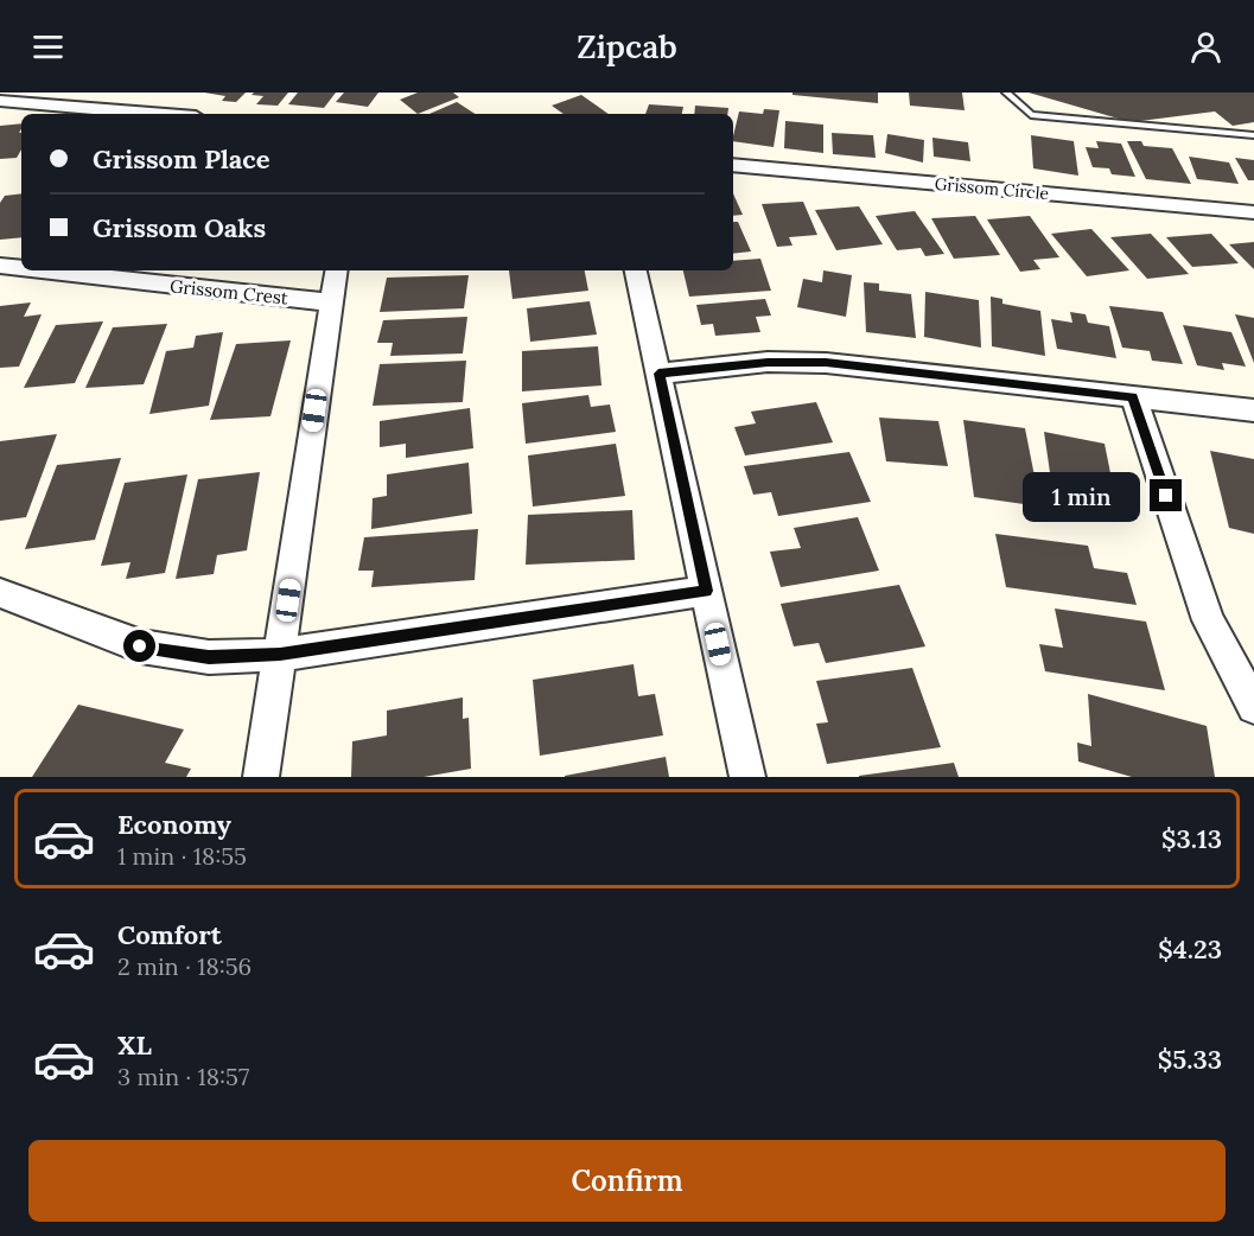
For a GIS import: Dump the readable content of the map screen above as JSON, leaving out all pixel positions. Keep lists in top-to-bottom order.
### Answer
{
  "streets": {
    "street": ["Grissom Circle", "Grissom Crest"]
  },
  "page": {
    "header": "Zipcab",
    "banner": ["Grissom Place", "Grissom Oaks"],
    "bubble": "1 min",
    "list": [
      {
        "name": "Economy",
        "note": "1 min · 18:55",
        "value": "$3.13"
      },
      {
        "name": "Comfort",
        "note": "2 min · 18:56",
        "value": "$4.23"
      },
      {
        "name": "XL",
        "note": "3 min · 18:57",
        "value": "$5.33"
      }
    ],
    "buttons": "Confirm"
  }
}
